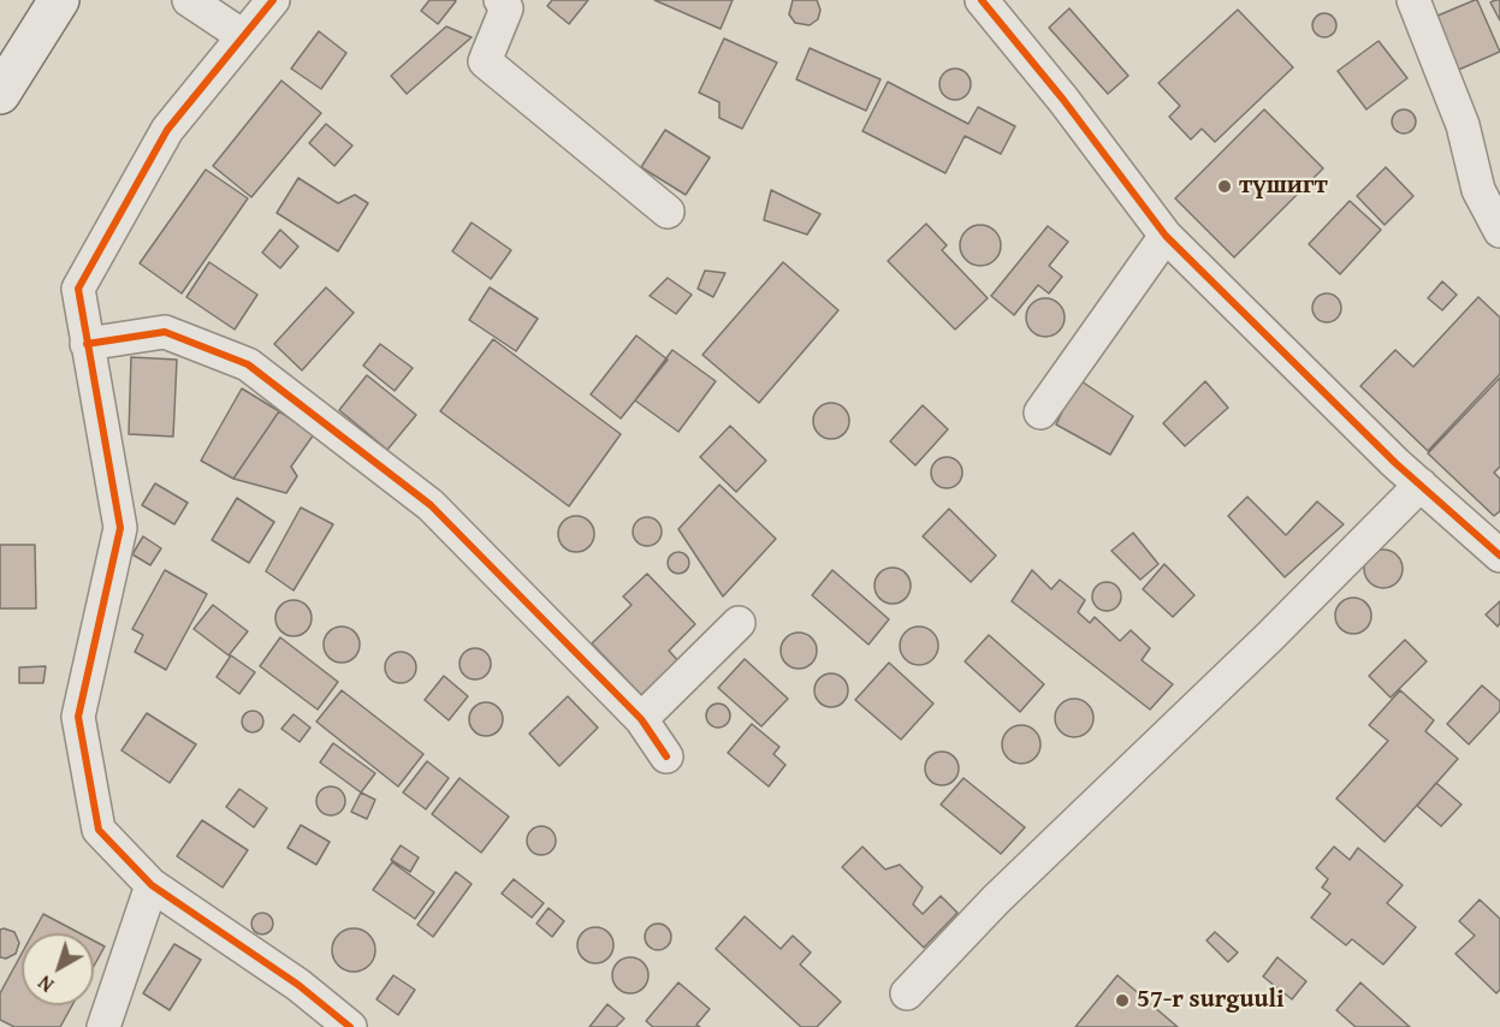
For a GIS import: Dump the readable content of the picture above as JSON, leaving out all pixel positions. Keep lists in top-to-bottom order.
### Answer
{
  "places": ["түшигт", "57-r surguuli"],
  "north": "bottom left"
}
